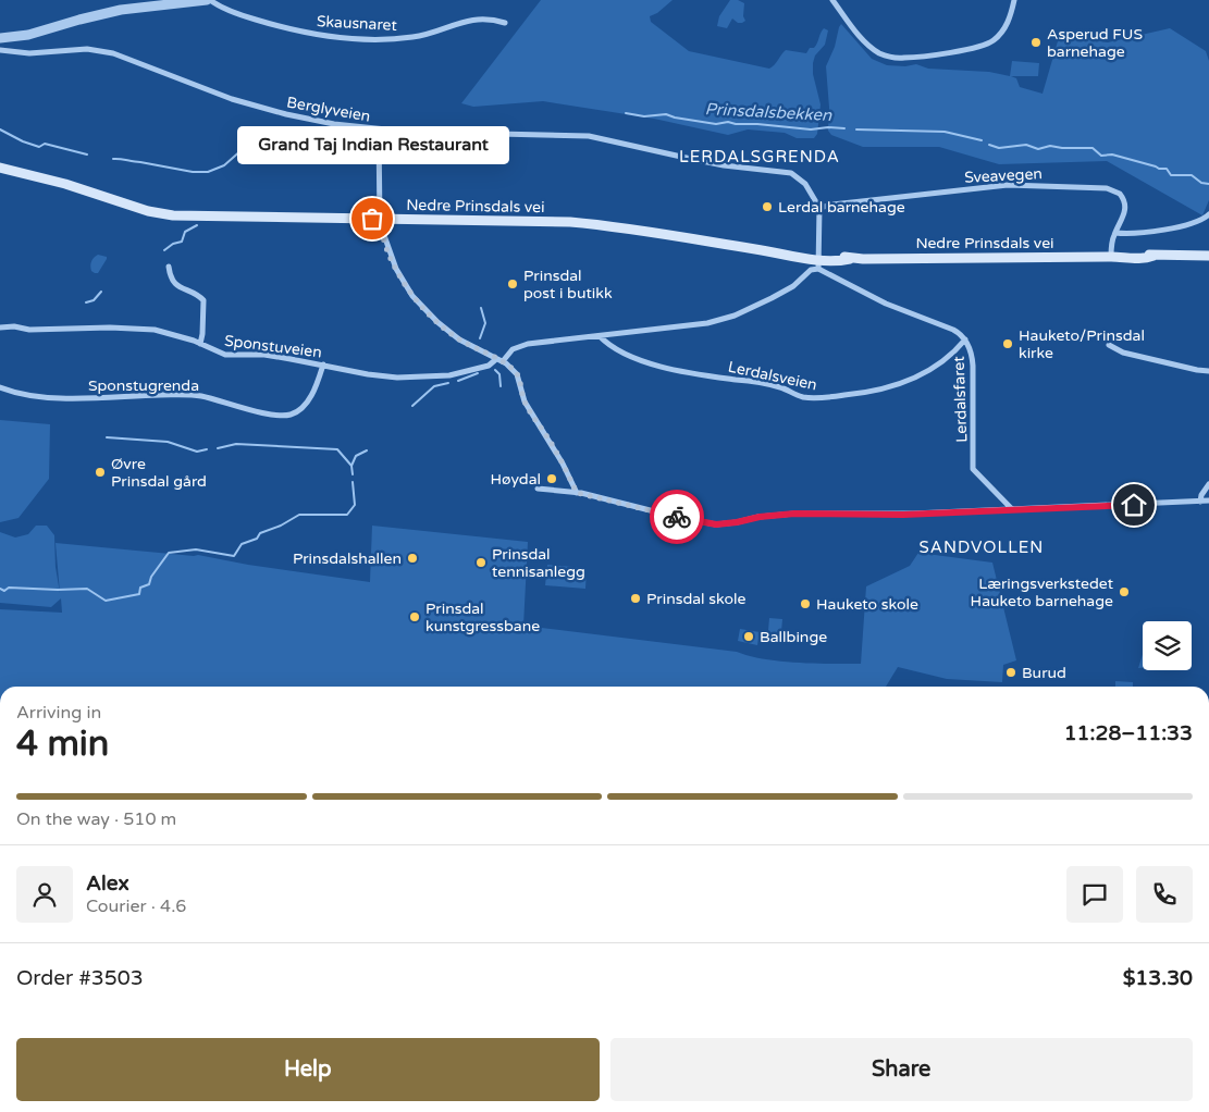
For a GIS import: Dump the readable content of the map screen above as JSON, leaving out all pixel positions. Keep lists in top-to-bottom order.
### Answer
{
  "streets": {
    "main road": ["Nedre Prinsdals vei"],
    "street": [
      "Skausnaret",
      "Berglyveien",
      "Sveavegen",
      "Sponstuveien",
      "Lerdalsveien",
      "Sponstugrenda",
      "Lerdalsfaret"
    ]
  },
  "crossings": [
    ["Berglyveien", "Sveavegen"],
    ["Sveavegen", "Nedre Prinsdals vei"],
    ["Nedre Prinsdals vei", "Sponstuveien"],
    ["Nedre Prinsdals vei", "Lerdalsfaret"],
    ["Sponstuveien", "Lerdalsveien"],
    ["Sponstuveien", "Sponstugrenda"],
    ["Sponstuveien", "Lerdalsfaret"],
    ["Lerdalsveien", "Lerdalsfaret"]
  ],
  "districts": ["LERDALSGRENDA", "SANDVOLLEN"],
  "water": ["Prinsdalsbekken"],
  "places": [
    "Asperud FUS barnehage",
    "Lerdal barnehage",
    "Grand Taj Indian Restaurant",
    "Prinsdal post i butikk",
    "Hauketo/Prinsdal kirke",
    "Øvre Prinsdal gård",
    "Høydal",
    "Prinsdalshallen",
    "Prinsdal tennisanlegg",
    "Læringsverkstedet Hauketo barnehage",
    "Prinsdal skole",
    "Hauketo skole",
    "Prinsdal kunstgressbane",
    "Ballbinge",
    "Burud"
  ],
  "page": {
    "bubble": "Grand Taj Indian Restaurant",
    "heading": ["4 min", "Arriving in", "11:28–11:33"],
    "panel": [
      "Alex",
      "Courier · 4.6",
      "Order #3503",
      "$13.30"
    ],
    "bar": "On the way · 510 m",
    "buttons": ["Help", "Share"]
  }
}
